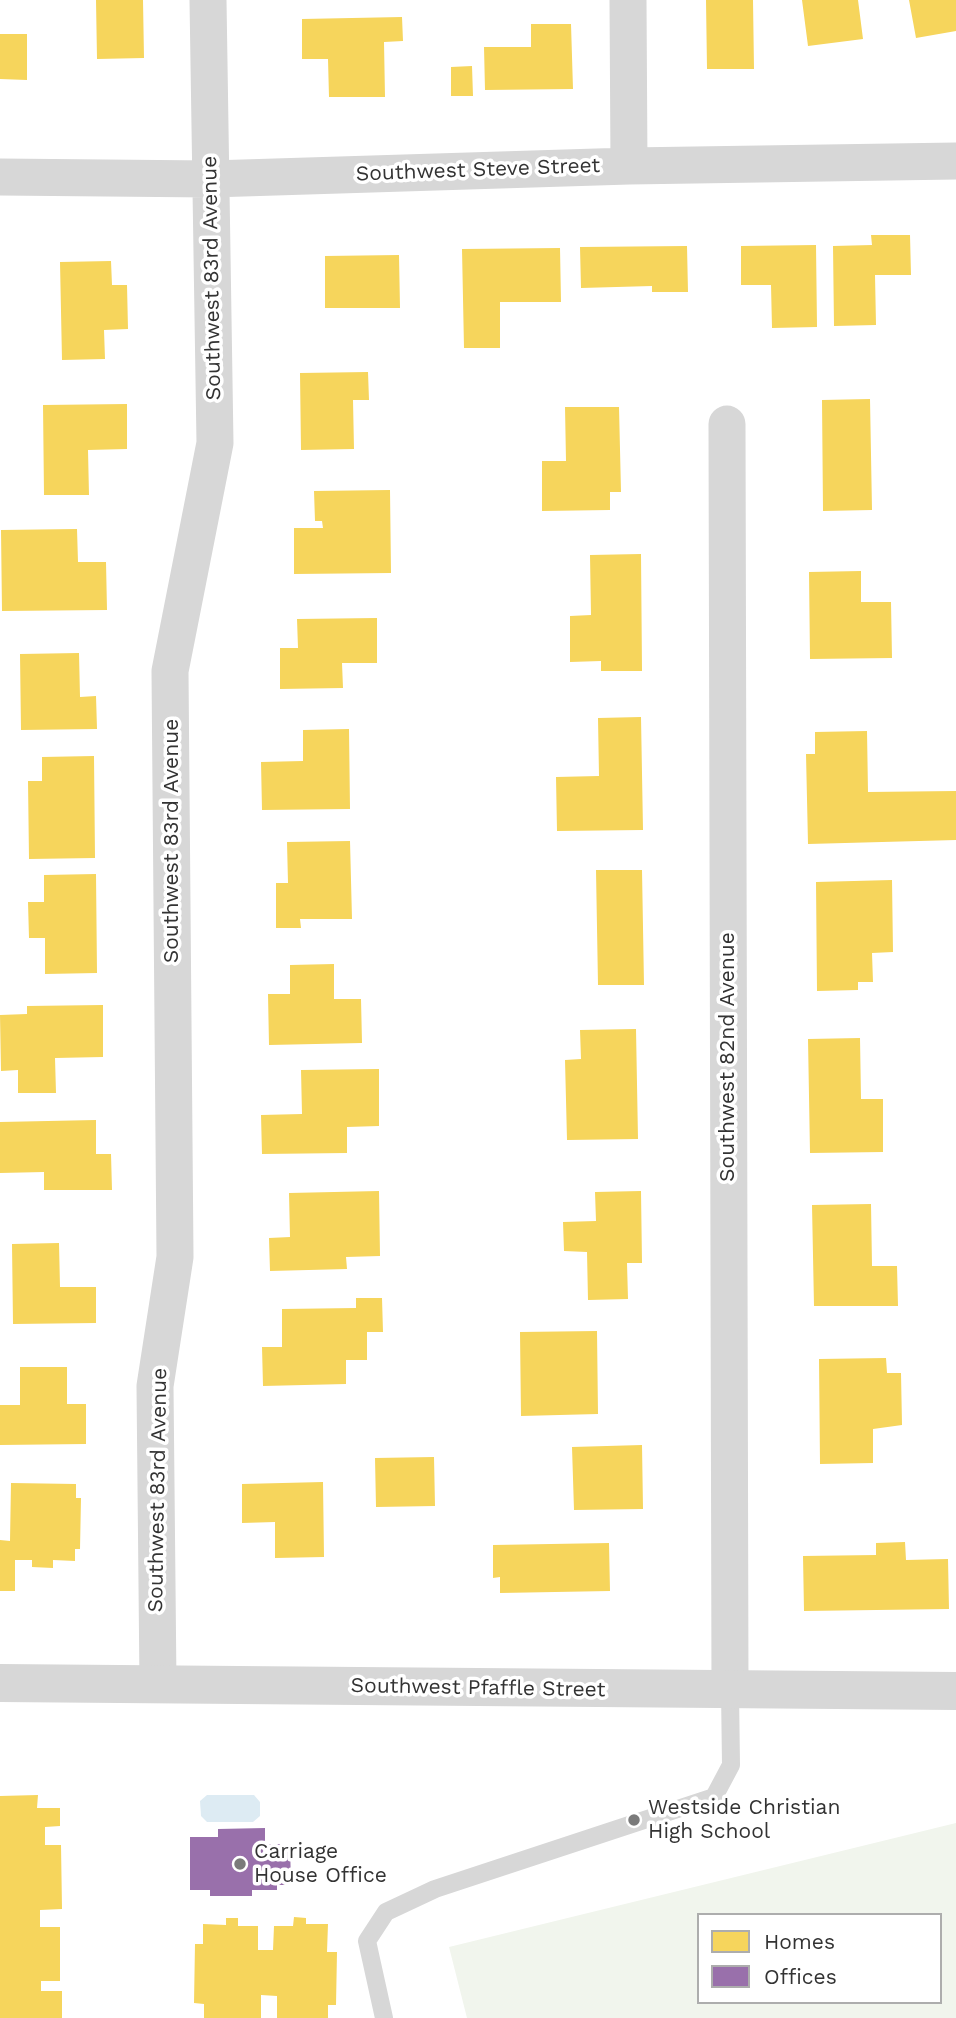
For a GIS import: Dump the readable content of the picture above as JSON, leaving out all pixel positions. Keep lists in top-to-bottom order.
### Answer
{
  "streets": {
    "street": [
      "Southwest Steve Street",
      "Southwest 83rd Avenue",
      "Southwest 82nd Avenue",
      "Southwest Pfaffle Street"
    ]
  },
  "crossings": [
    ["Southwest Steve Street", "Southwest 83rd Avenue"],
    ["Southwest 83rd Avenue", "Southwest Pfaffle Street"],
    ["Southwest 82nd Avenue", "Southwest Pfaffle Street"]
  ],
  "places": ["Westside Christian High School", "Carriage House Office"],
  "legend": ["Homes", "Offices"]
}
